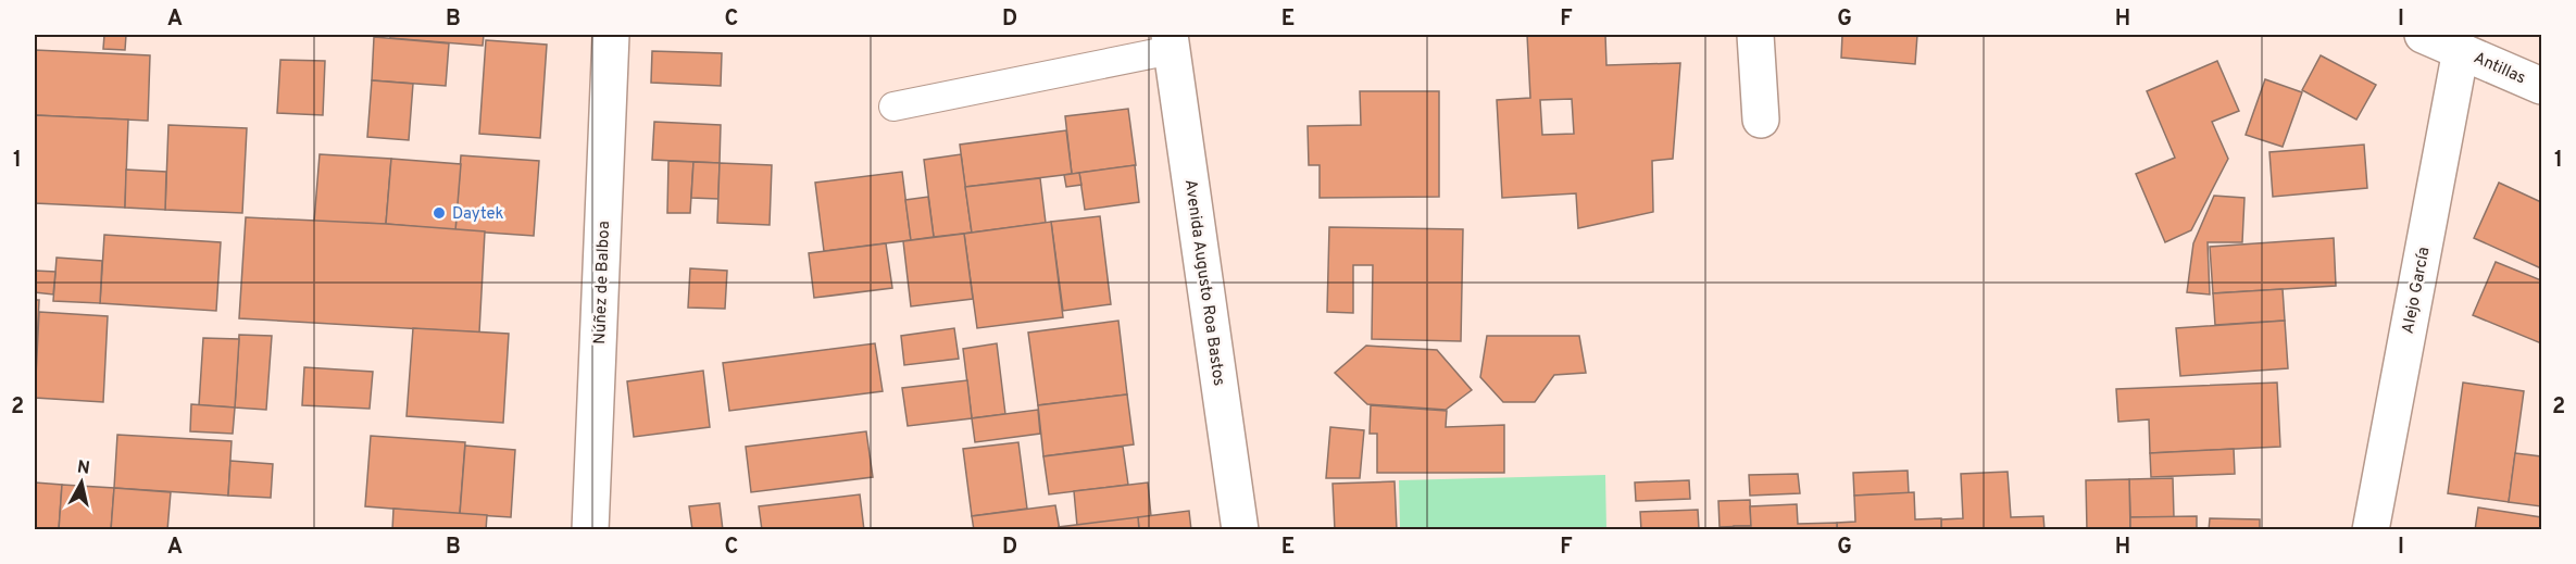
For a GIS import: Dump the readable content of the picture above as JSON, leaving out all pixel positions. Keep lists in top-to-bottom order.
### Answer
{
  "streets": {
    "street": [
      "Antillas",
      "Núñez de Balboa",
      "Avenida Augusto Roa Bastos",
      "Alejo García"
    ]
  },
  "crossings": [
    ["Antillas", "Alejo García"]
  ],
  "places": ["Daytek"],
  "north": "top",
  "grid": {
    "columns": [
      "A",
      "B",
      "C",
      "D",
      "E",
      "F",
      "G",
      "H",
      "I"
    ],
    "rows": ["1", "2"]
  }
}
